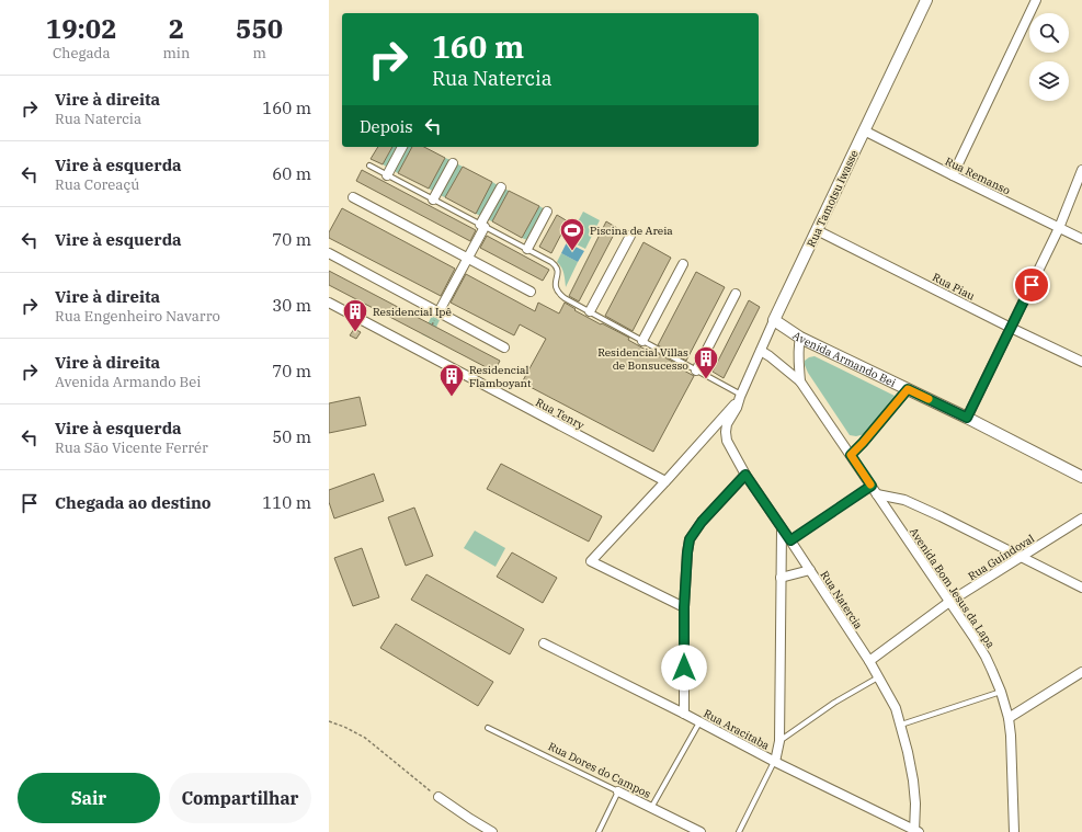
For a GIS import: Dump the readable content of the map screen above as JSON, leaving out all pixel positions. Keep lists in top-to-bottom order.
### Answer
{
  "streets": {
    "street": [
      "Rua Remanso",
      "Rua Tamotsu Iwasse",
      "Rua Piau",
      "Avenida Armando Bei",
      "Rua Tenry",
      "Rua Guindoval",
      "Avenida Bom Jesus da Lapa",
      "Rua Natercia",
      "Rua Aracitaba",
      "Rua Dores do Campos"
    ]
  },
  "crossings": [
    ["Rua Remanso", "Rua Tamotsu Iwasse"],
    ["Rua Tamotsu Iwasse", "Rua Piau"],
    ["Rua Tamotsu Iwasse", "Avenida Armando Bei"],
    ["Rua Tamotsu Iwasse", "Avenida Bom Jesus da Lapa"],
    ["Rua Tamotsu Iwasse", "Rua Natercia"],
    ["Rua Guindoval", "Avenida Bom Jesus da Lapa"],
    ["Rua Guindoval", "Rua Natercia"],
    ["Rua Natercia", "Rua Aracitaba"]
  ],
  "places": {
    "sports": ["Piscina de Areia"],
    "building": ["Residencial Ipê", "Residencial Villas de Bonsucesso", "Residencial Flamboyant"]
  },
  "page": {
    "eta": [
      "19:02",
      "Chegada",
      "2",
      "min",
      "550",
      "m"
    ],
    "turn": ["160 m", "Rua Natercia"],
    "list": [
      {
        "name": "Vire à direita",
        "note": "Rua Natercia",
        "value": "160 m"
      },
      {
        "name": "Vire à esquerda",
        "note": "Rua Coreaçú",
        "value": "60 m"
      },
      {
        "name": "Vire à esquerda",
        "value": "70 m"
      },
      {
        "name": "Vire à direita",
        "note": "Rua Engenheiro Navarro",
        "value": "30 m"
      },
      {
        "name": "Vire à direita",
        "note": "Avenida Armando Bei",
        "value": "70 m"
      },
      {
        "name": "Vire à esquerda",
        "note": "Rua São Vicente Ferrér",
        "value": "50 m"
      },
      {
        "name": "Chegada ao destino",
        "value": "110 m"
      }
    ],
    "then": "Depois",
    "buttons": ["Sair", "Compartilhar"]
  }
}
